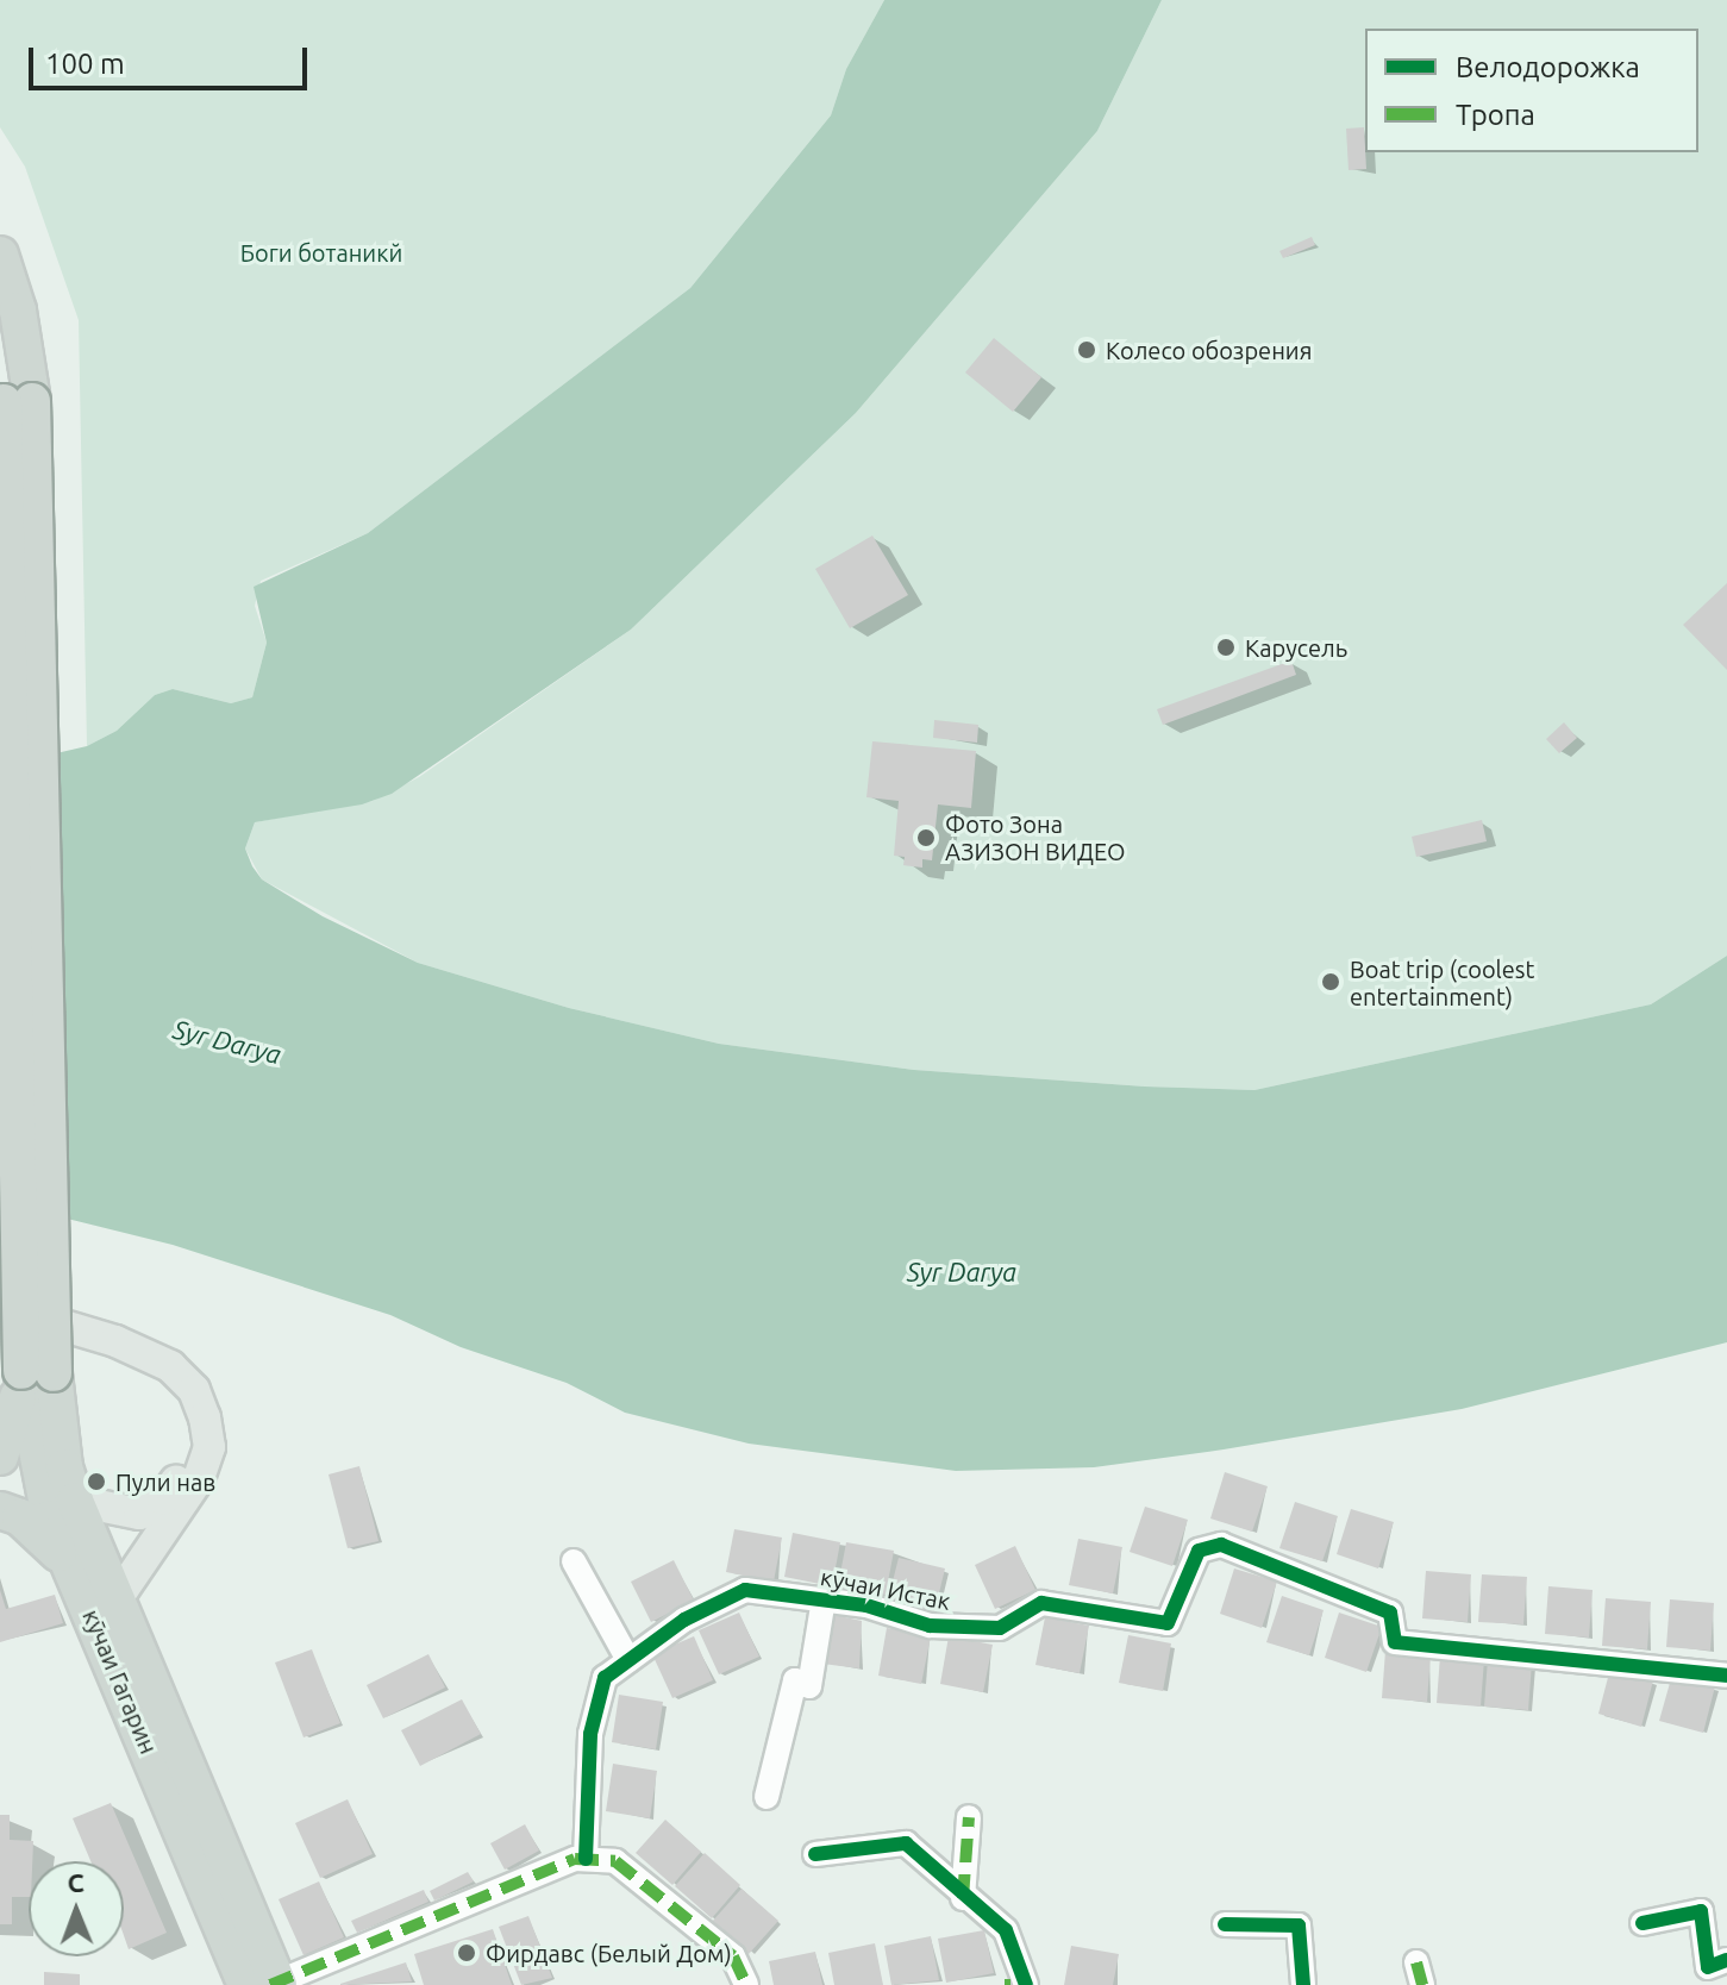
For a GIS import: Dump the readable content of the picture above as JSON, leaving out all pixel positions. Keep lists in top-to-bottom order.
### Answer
{
  "streets": {
    "highway": ["кӯчаи Гагарин"],
    "street": ["кӯчаи Истак"]
  },
  "water": ["Syr Darya"],
  "parks": ["Боги ботаникй"],
  "places": [
    "Колесо обозрения",
    "Карусель",
    "Фото Зона АЗИЗОН ВИДЕО",
    "Boat trip (coolest entertainment)",
    "Пули нав",
    "Фирдавс (Белый Дом)"
  ],
  "legend": ["Велодорожка", "Тропа"],
  "scale_bar": "100 m",
  "north": "top"
}
